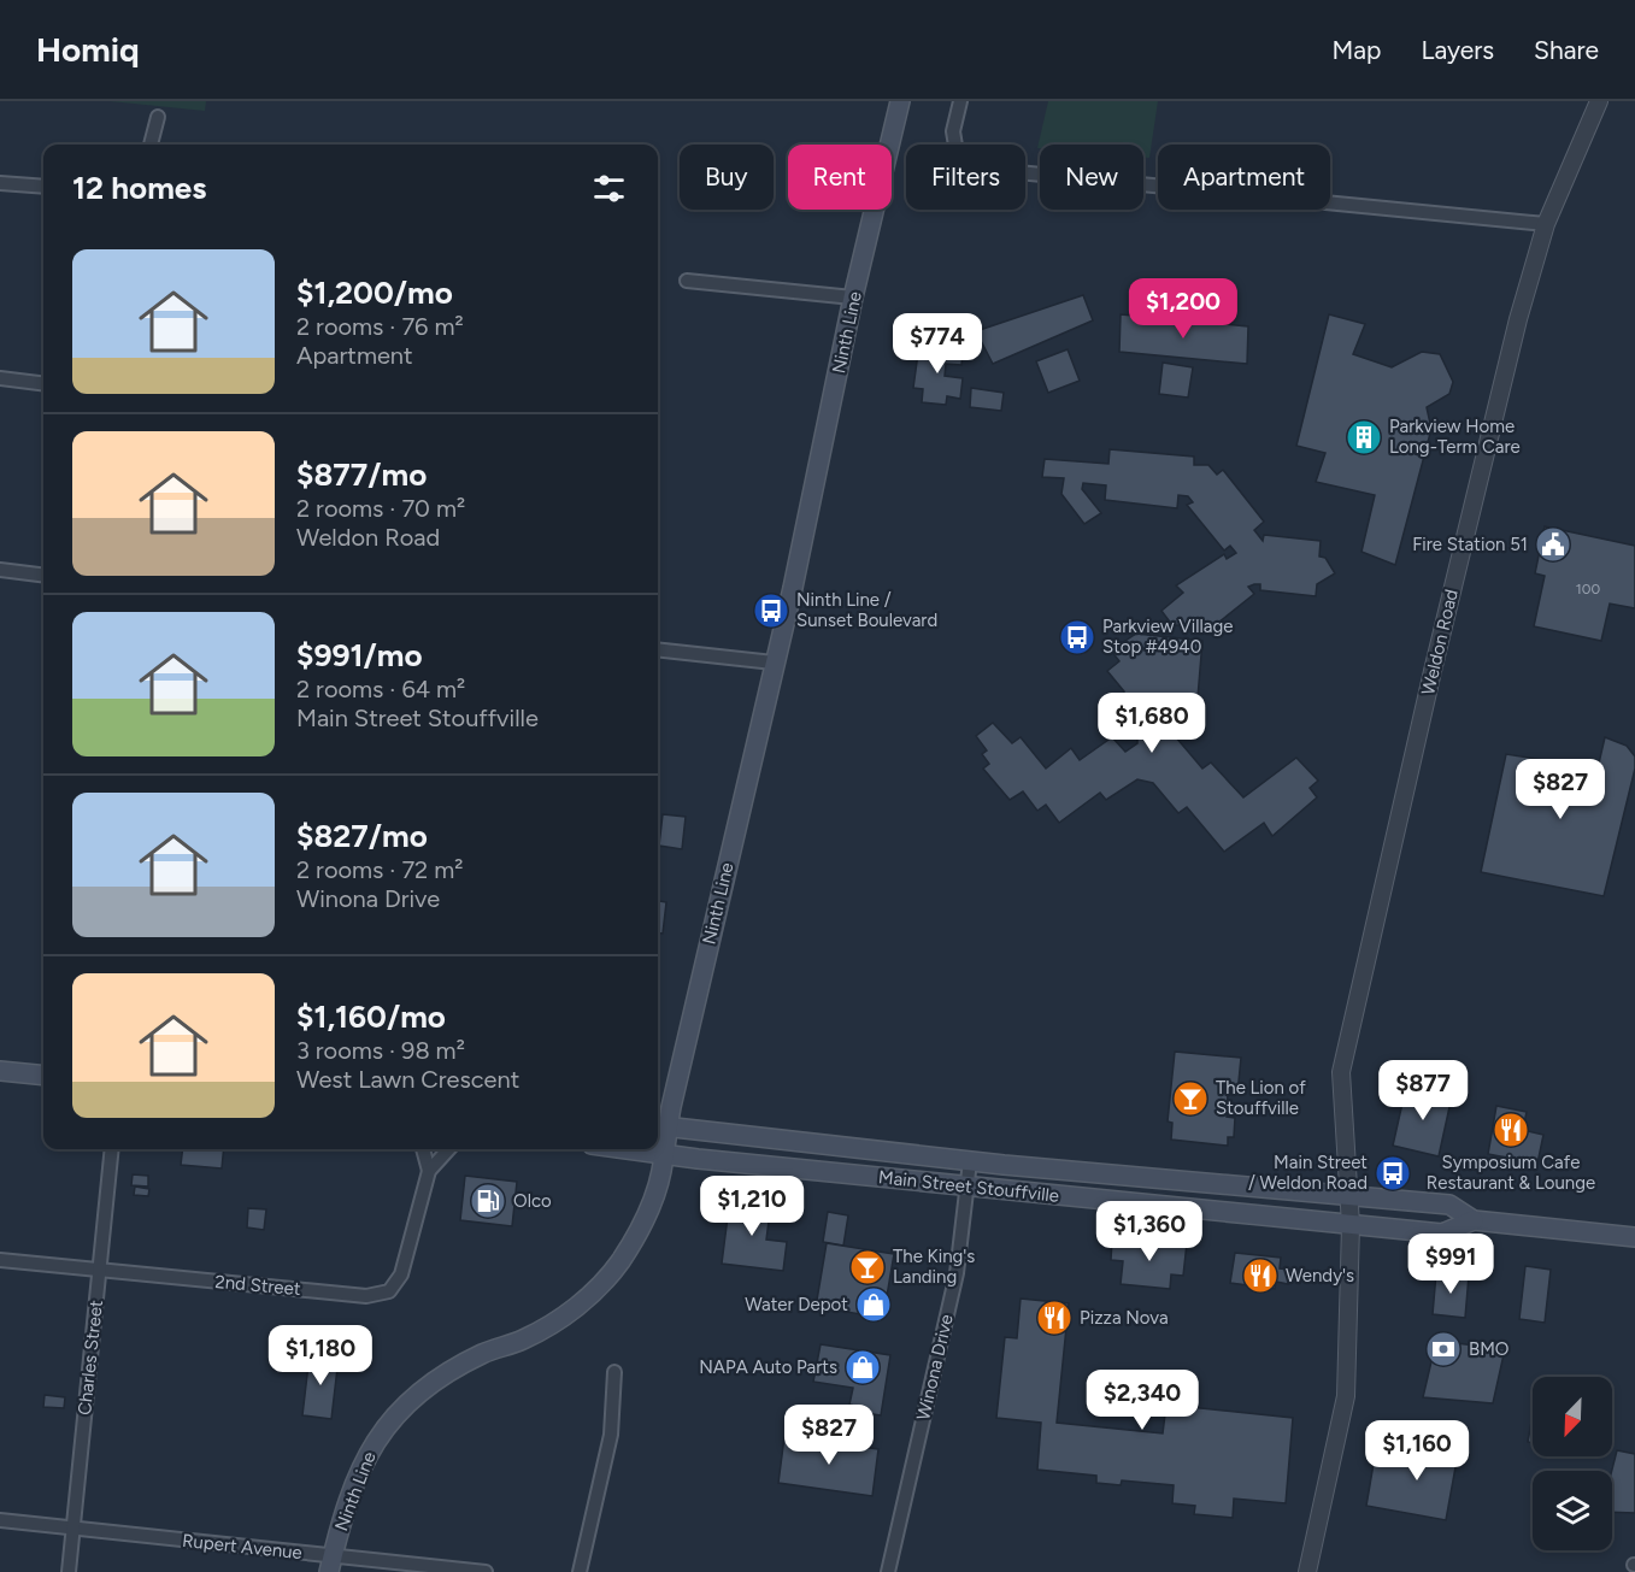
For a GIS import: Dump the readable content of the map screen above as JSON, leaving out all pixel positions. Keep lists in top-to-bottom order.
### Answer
{
  "streets": {
    "main road": ["Ninth Line", "Main Street Stouffville"],
    "street": [
      "Weldon Road",
      "2nd Street",
      "Charles Street",
      "Winona Drive",
      "Rupert Avenue"
    ]
  },
  "crossings": [
    ["Ninth Line", "Main Street Stouffville"],
    ["Ninth Line", "Rupert Avenue"],
    ["Weldon Road", "Main Street Stouffville"],
    ["Main Street Stouffville", "Winona Drive"],
    ["2nd Street", "Charles Street"],
    ["Charles Street", "Rupert Avenue"]
  ],
  "places": {
    "building": ["Parkview Home Long-Term Care"],
    "public building": ["Fire Station 51"],
    "bus stop": ["Ninth Line / Sunset Boulevard", "Parkview Village Stop #4940", "Main Street / Weldon Road"],
    "bar": ["The Lion of Stouffville", "The King's Landing"],
    "restaurant": ["Symposium Cafe Restaurant & Lounge", "Wendy's", "Pizza Nova"],
    "fuel station": ["Olco"],
    "shop": ["Water Depot", "NAPA Auto Parts"],
    "bank": ["BMO"]
  },
  "house_numbers": ["100"],
  "north": "bottom left",
  "page": {
    "header": "Homiq",
    "nav": ["Map", "Layers", "Share"],
    "chip": [
      "Buy",
      "Rent",
      "Filters",
      "New",
      "Apartment"
    ],
    "heading": "12 homes",
    "list": [
      {
        "name": "$1,200/mo",
        "note": "2 rooms · 76 m² · Apartment"
      },
      {
        "name": "$877/mo",
        "note": "2 rooms · 70 m² · Weldon Road"
      },
      {
        "name": "$991/mo",
        "note": "2 rooms · 64 m² · Main Street Stouffville"
      },
      {
        "name": "$827/mo",
        "note": "2 rooms · 72 m² · Winona Drive"
      },
      {
        "name": "$1,160/mo",
        "note": "3 rooms · 98 m² · West Lawn Crescent"
      }
    ],
    "price": [
      "$1,200",
      "$774",
      "$1,680",
      "$827",
      "$877",
      "$1,210",
      "$1,360",
      "$991",
      "$1,180",
      "$2,340",
      "$827",
      "$1,160"
    ]
  }
}
